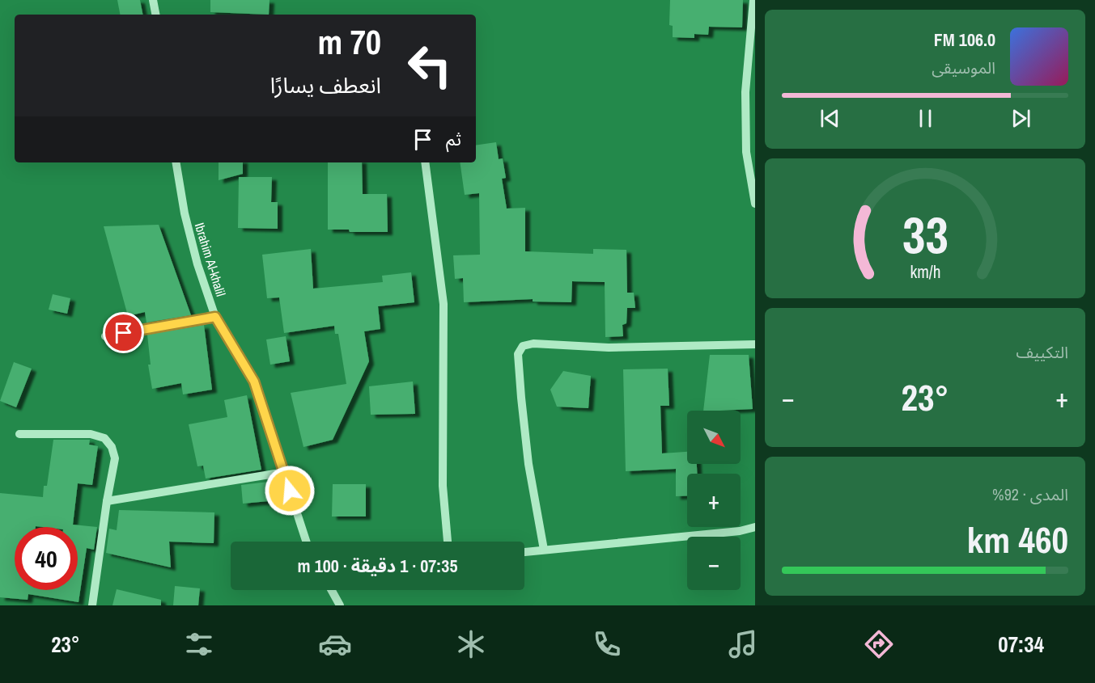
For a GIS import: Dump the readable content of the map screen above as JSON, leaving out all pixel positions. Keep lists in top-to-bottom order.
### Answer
{
  "streets": {
    "street": ["Ibrahim Al-khalil"]
  },
  "north": "bottom right",
  "page": {
    "turn": ["70 m", "انعطف يسارًا"],
    "song": ["106.0 FM", "الموسيقى"],
    "then": "ثم",
    "tile": [
      "التكييف",
      ["المدى · 92%", "460 km"]
    ],
    "heat": ["−", "23°", "+"],
    "map_buttons": ["+", "−"],
    "limit": "40",
    "trip": "07:35 · 1 دقيقة · 100 m",
    "tabs": ["07:34", "23°"],
    "gauge": ["33", "km/h"]
  }
}
